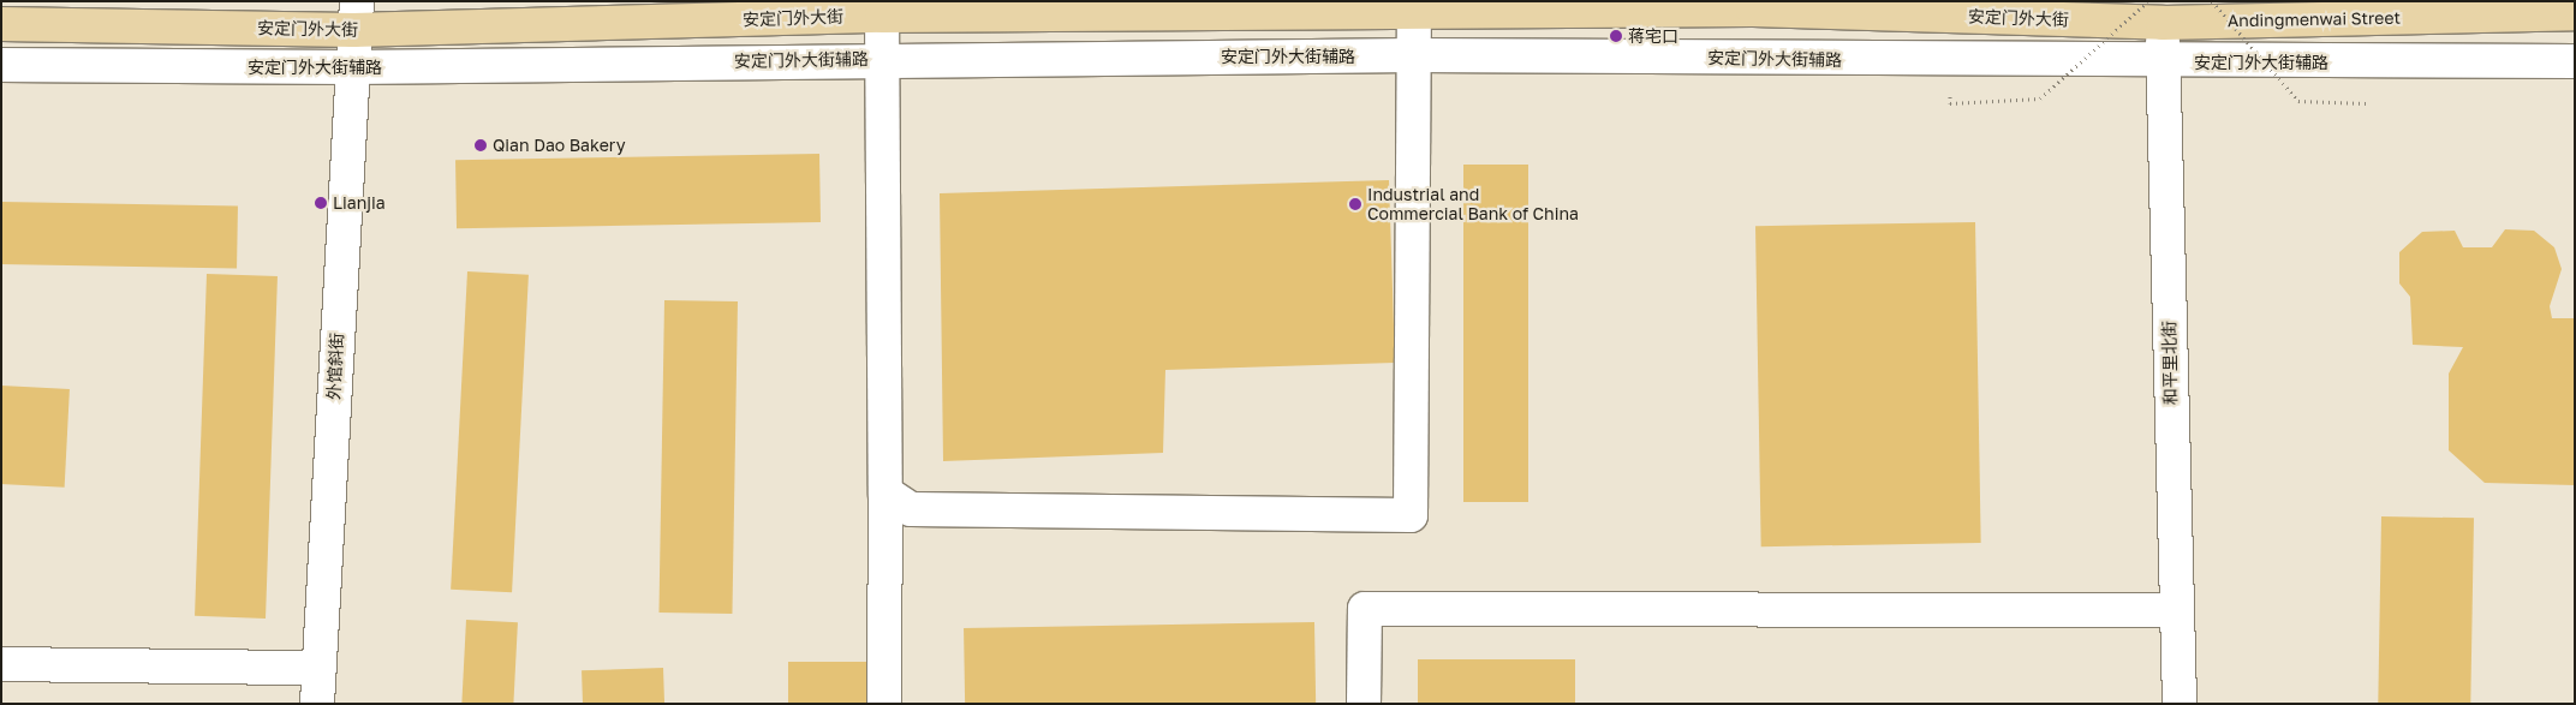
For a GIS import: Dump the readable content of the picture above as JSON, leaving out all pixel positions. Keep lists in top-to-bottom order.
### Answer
{
  "streets": {
    "main road": ["安定门外大街", "Andingmenwai Street"],
    "street": ["安定门外大街辅路", "和平里北街", "外馆斜街"]
  },
  "crossings": [
    ["安定门外大街", "Andingmenwai Street"],
    ["安定门外大街", "和平里北街"],
    ["安定门外大街", "外馆斜街"],
    ["Andingmenwai Street", "和平里北街"],
    ["安定门外大街辅路", "和平里北街"],
    ["安定门外大街辅路", "外馆斜街"]
  ],
  "places": [
    "蒋宅口",
    "Qian Dao Bakery",
    "Lianjia",
    "Industrial and Commercial Bank of China"
  ]
}
